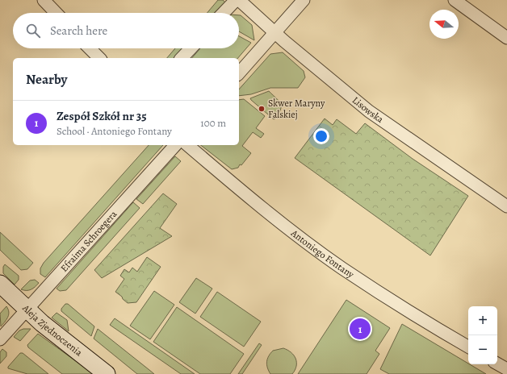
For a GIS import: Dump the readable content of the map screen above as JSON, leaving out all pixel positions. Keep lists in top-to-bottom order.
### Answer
{
  "streets": {
    "street": [
      "Lisowska",
      "Efraima Schroegera",
      "Antoniego Fontany",
      "Aleja Zjednoczenia"
    ]
  },
  "crossings": [
    ["Efraima Schroegera", "Aleja Zjednoczenia"]
  ],
  "places": ["Skwer Maryny Falskiej"],
  "north": "left",
  "page": {
    "search": "Search here",
    "heading": "Nearby",
    "list": [
      {
        "mark": "1",
        "name": "Zespół Szkół nr 35",
        "note": "School · Antoniego Fontany",
        "value": "100 m"
      }
    ],
    "map_buttons": ["+", "−"],
    "pins": "1"
  }
}
